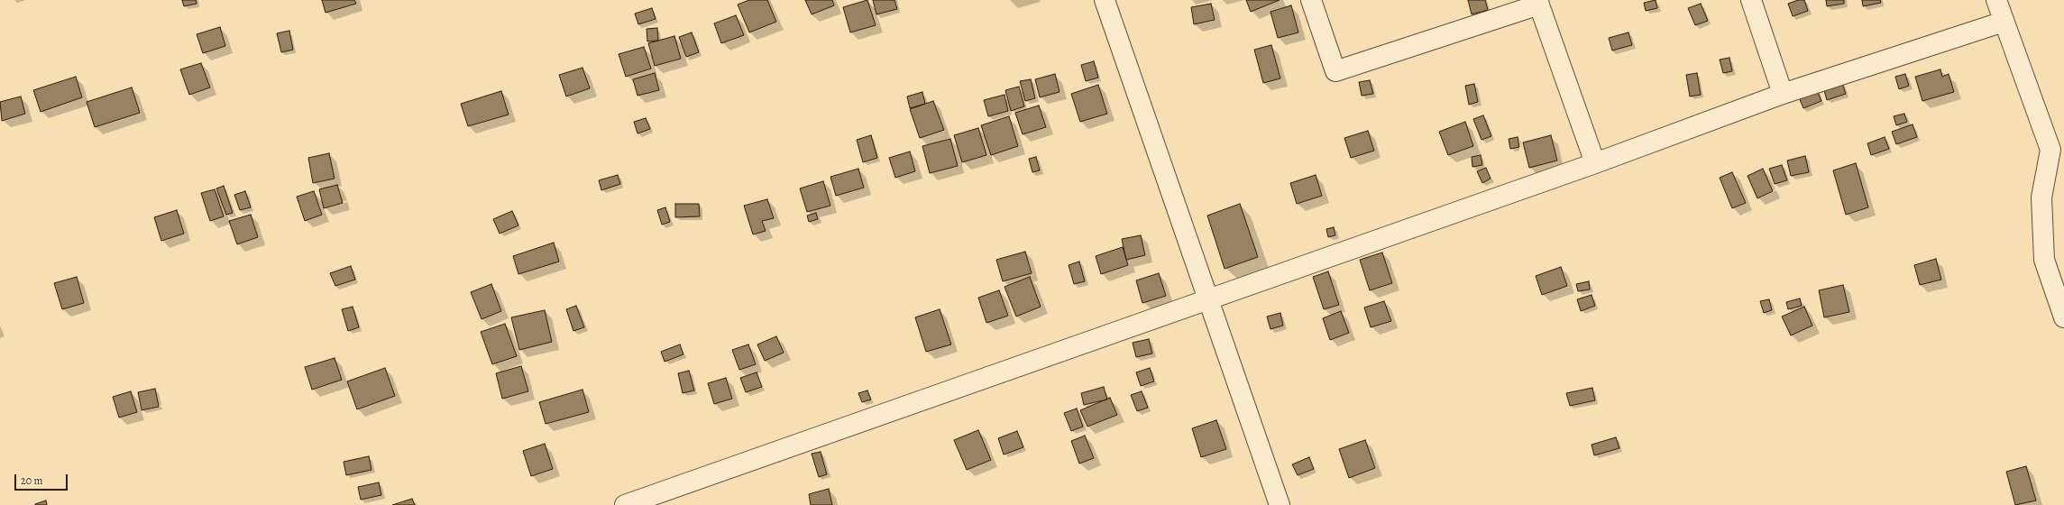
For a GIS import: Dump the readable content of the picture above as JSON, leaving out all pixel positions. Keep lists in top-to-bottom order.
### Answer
{
  "scale_bar": "20 m"
}
